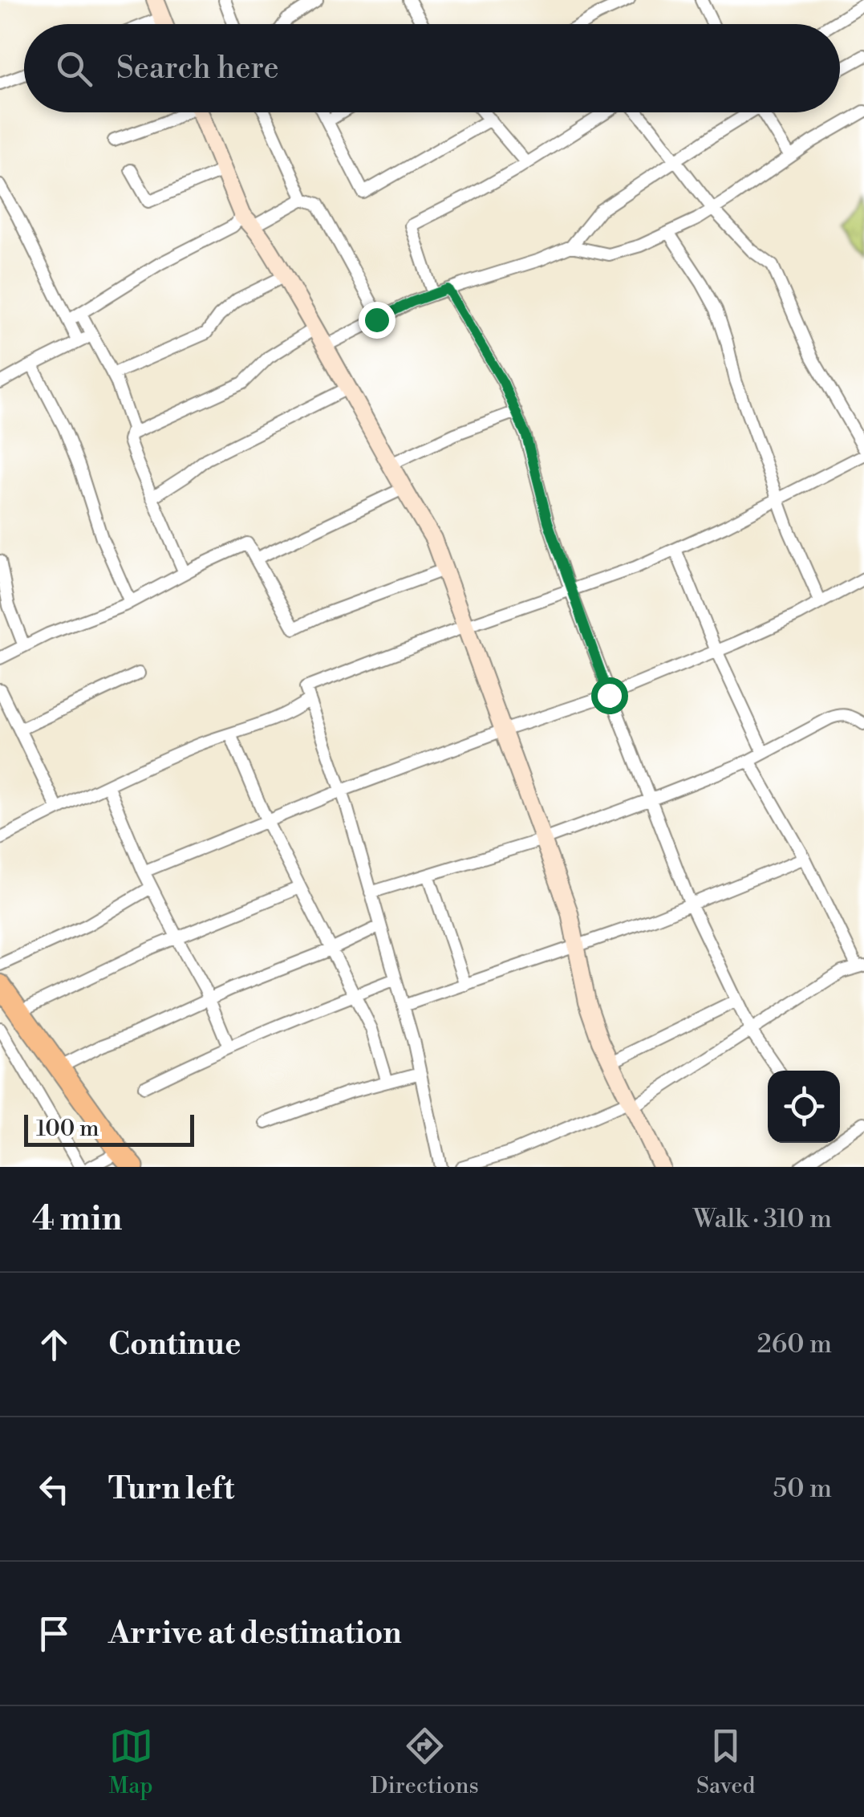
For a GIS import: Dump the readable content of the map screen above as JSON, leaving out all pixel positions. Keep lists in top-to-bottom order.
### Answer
{
  "scale_bar": "100 m",
  "page": {
    "search": "Search here",
    "scale": "100 m",
    "heading": ["4 min", "Walk · 310 m"],
    "list": [
      ["Continue", "260 m"],
      ["Turn left", "50 m"],
      "Arrive at destination"
    ],
    "nav": ["Map", "Directions", "Saved"]
  }
}
